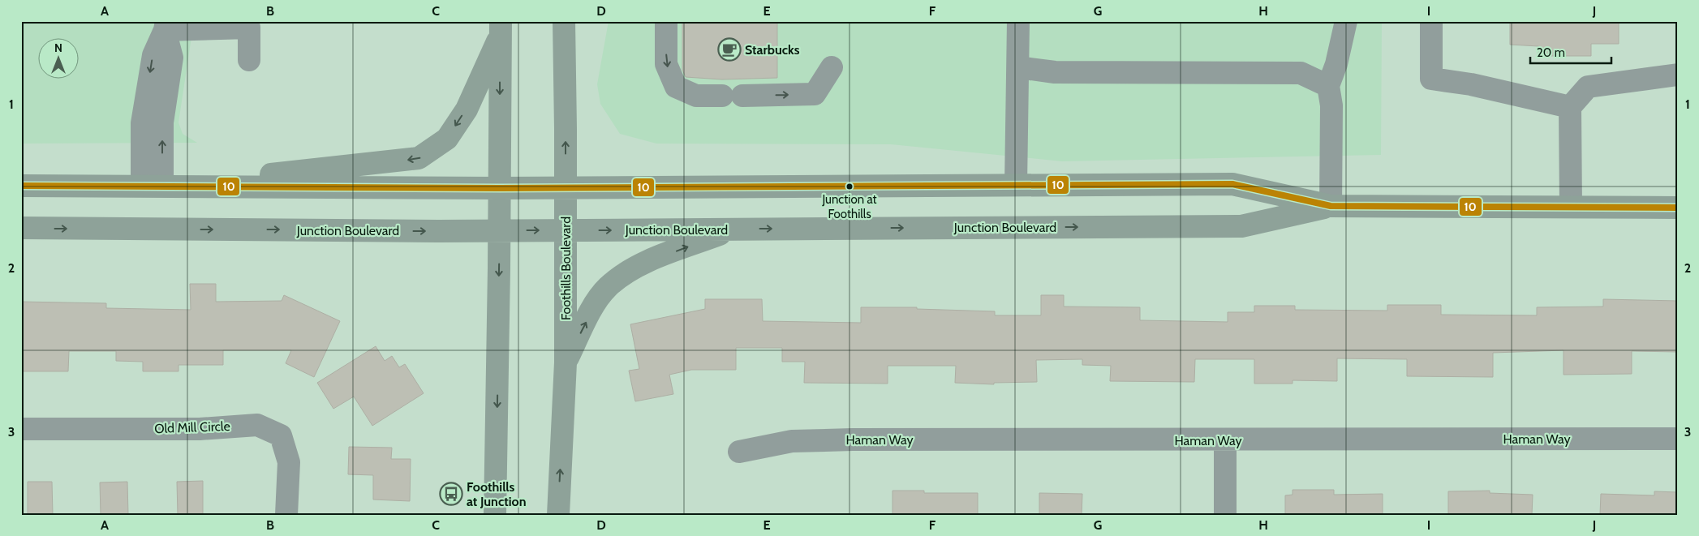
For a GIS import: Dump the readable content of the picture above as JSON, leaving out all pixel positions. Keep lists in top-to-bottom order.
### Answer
{
  "streets": {
    "main road": ["Junction Boulevard", "Foothills Boulevard"],
    "street": ["Old Mill Circle", "Haman Way"]
  },
  "crossings": [
    ["Junction Boulevard", "Foothills Boulevard"]
  ],
  "places": {
    "cafe": ["Starbucks"],
    "other": ["Junction at Foothills"],
    "bus stop": ["Foothills at Junction"]
  },
  "lines": ["transit line 10"],
  "scale_bar": "20 m",
  "north": "top",
  "grid": {
    "columns": [
      "A",
      "B",
      "C",
      "D",
      "E",
      "F",
      "G",
      "H",
      "I",
      "J"
    ],
    "rows": ["1", "2", "3"]
  }
}
